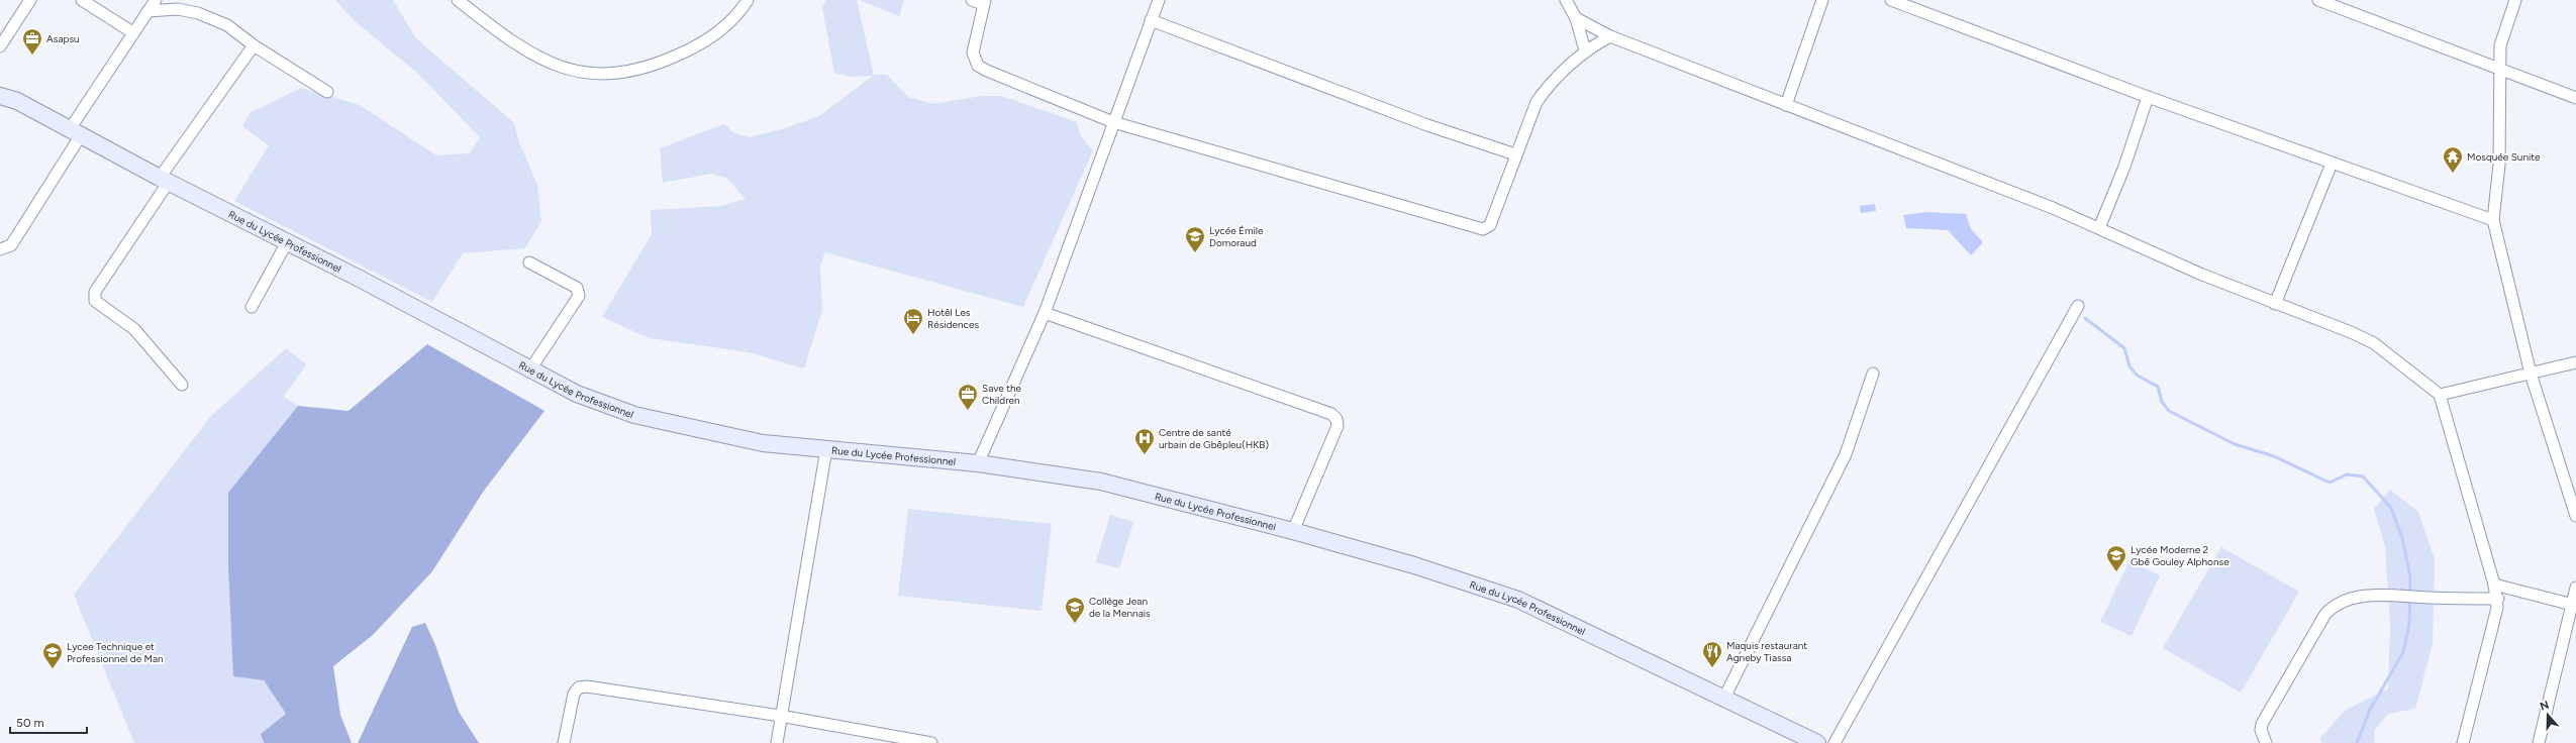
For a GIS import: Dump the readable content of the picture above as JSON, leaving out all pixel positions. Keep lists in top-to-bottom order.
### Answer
{
  "streets": {
    "main road": ["Rue du Lycée Professionnel"]
  },
  "places": {
    "office": ["Asapsu", "Save the Children"],
    "temple": ["Mosquée Sunite"],
    "school or university": [
      "Lycée Émile Domoraud",
      "Lycée Moderne 2 Gbê Gouley Alphonse",
      "Collège Jean de la Mennais",
      "Lycee Technique et Professionnel de Man"
    ],
    "hotel": ["Hotêl Les Résidences"],
    "hospital": ["Centre de santé urbain de Gbêpleu(HKB)"],
    "restaurant": ["Maquis restaurant Agneby Tiassa"]
  },
  "scale_bar": "50 m",
  "north": "top"
}
